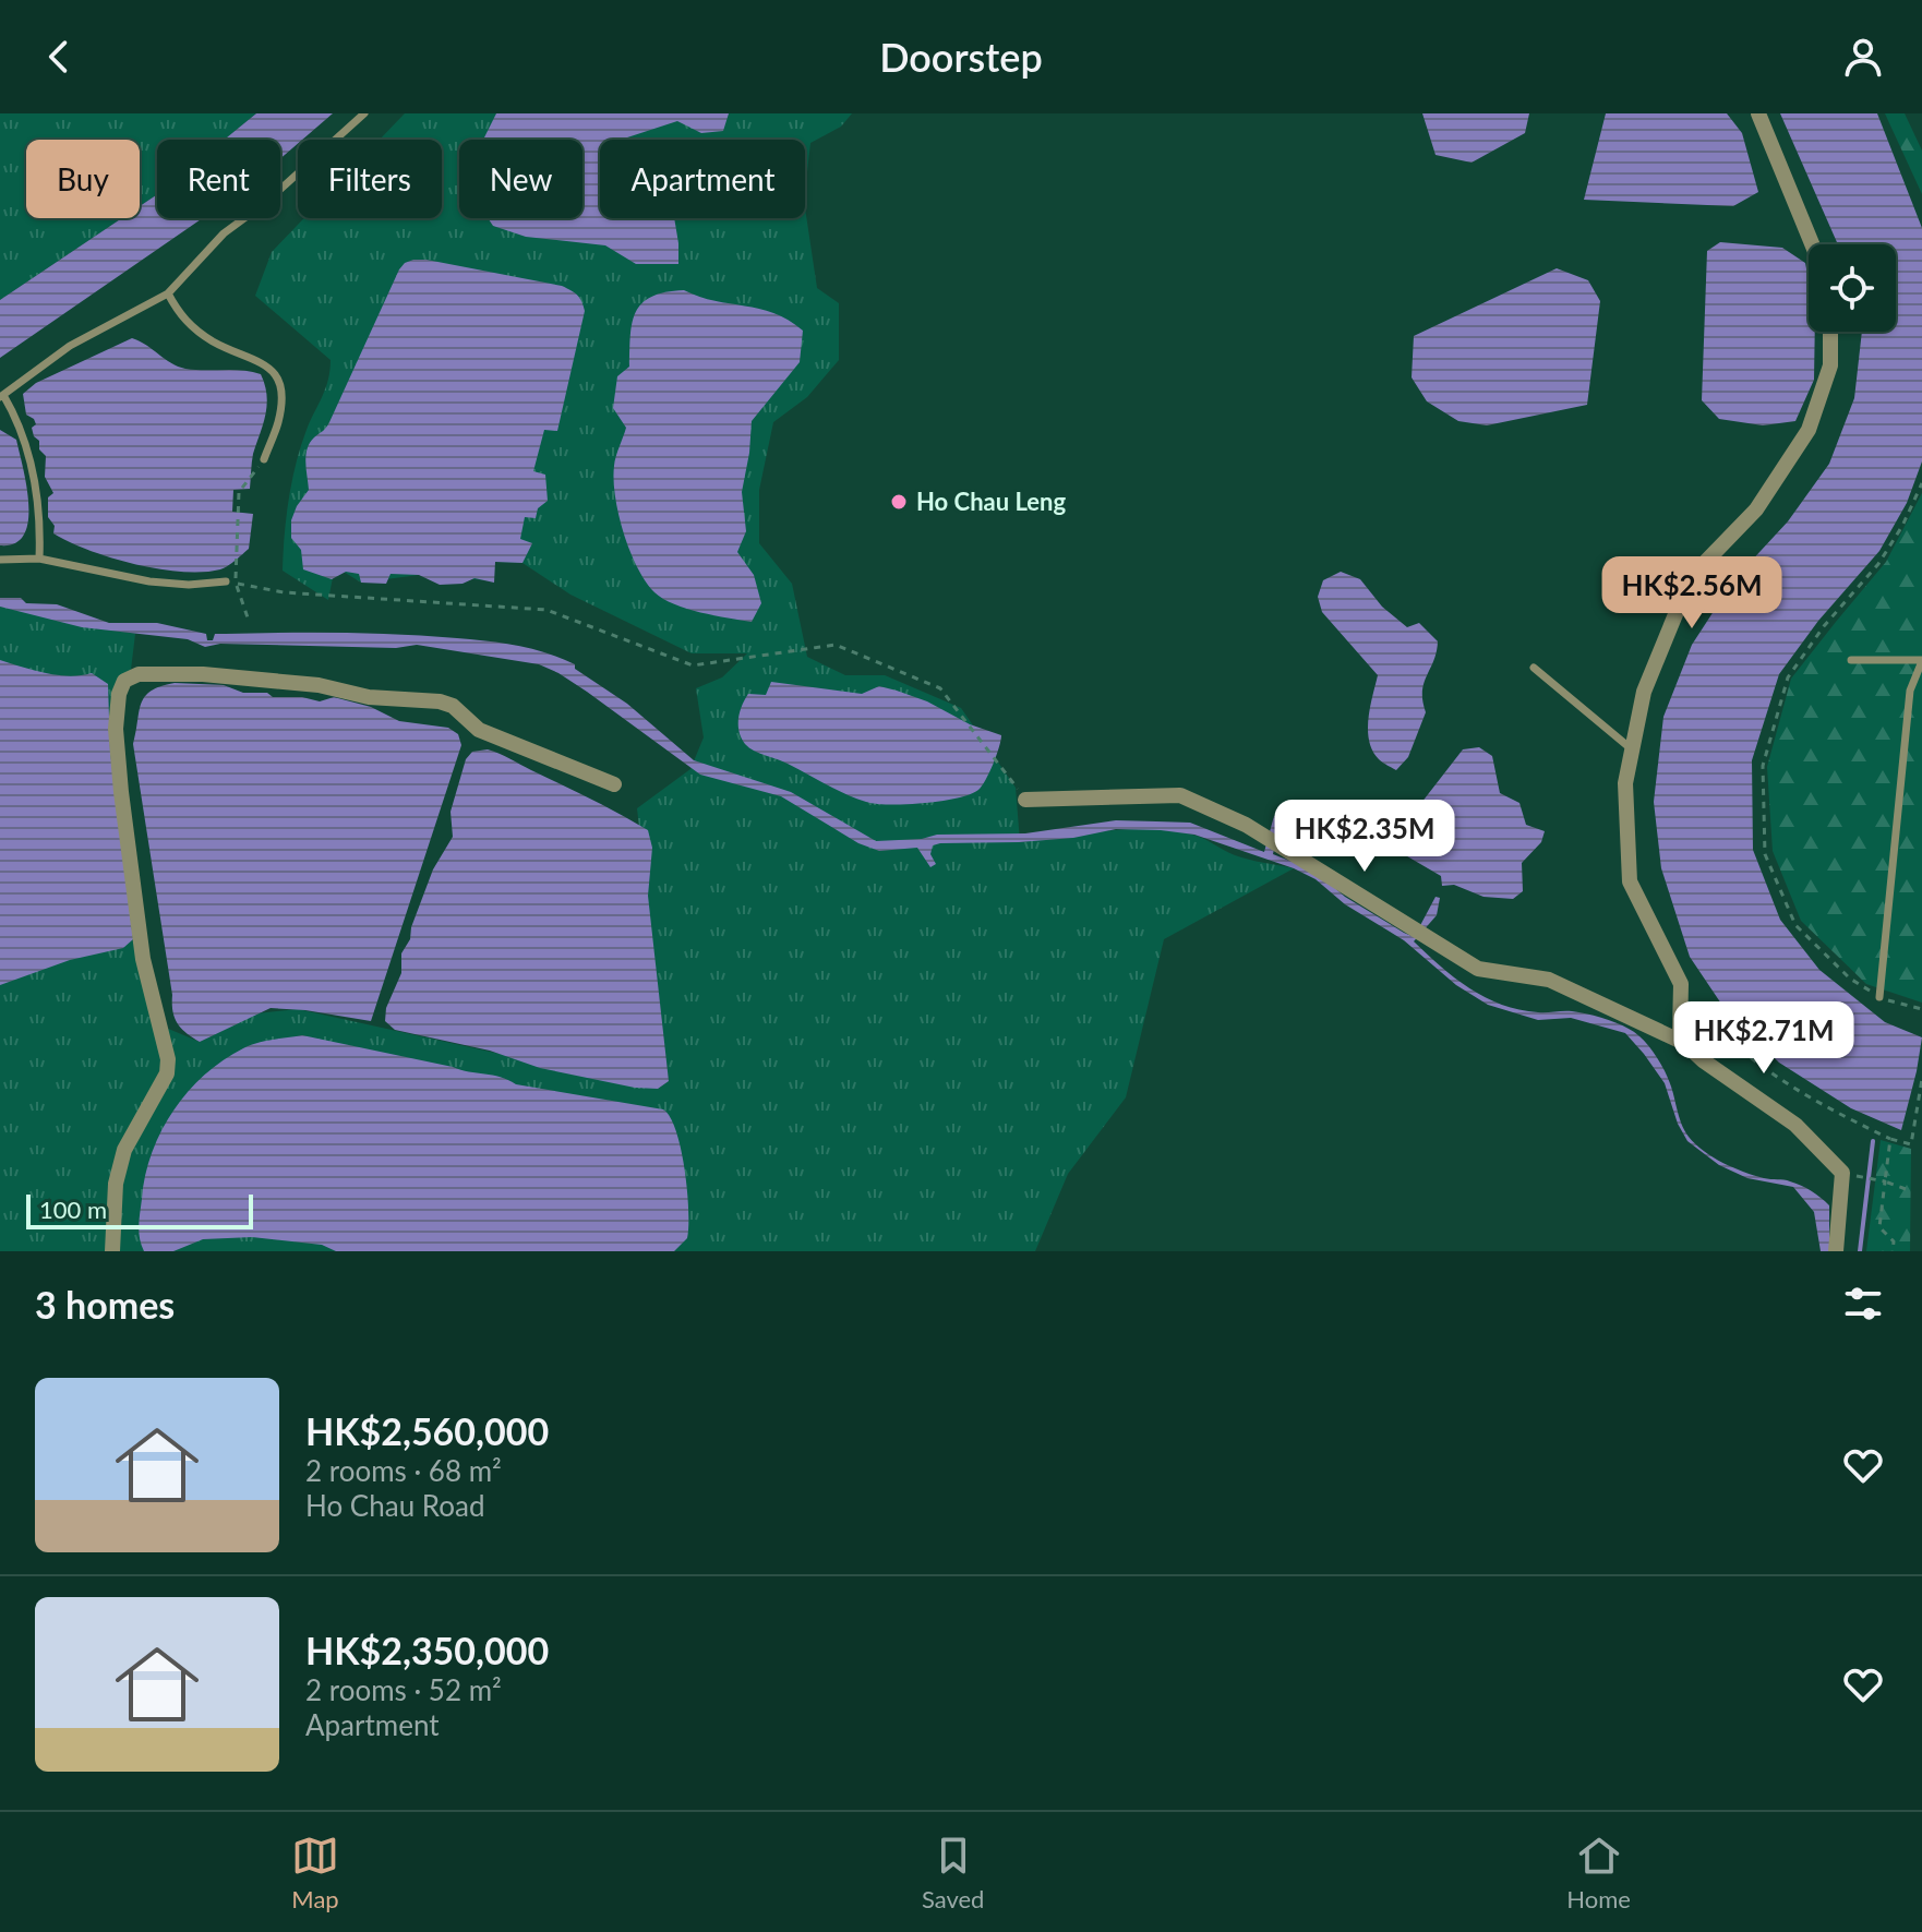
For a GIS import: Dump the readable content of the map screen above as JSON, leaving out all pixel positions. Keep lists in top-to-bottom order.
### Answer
{
  "places": ["Ho Chau Leng"],
  "scale_bar": "100 m",
  "page": {
    "header": "Doorstep",
    "chip": [
      "Buy",
      "Rent",
      "Filters",
      "New",
      "Apartment"
    ],
    "price": ["HK$2.56M", "HK$2.35M", "HK$2.71M"],
    "scale": "100 m",
    "heading": "3 homes",
    "list": [
      {
        "name": "HK$2,560,000",
        "note": "2 rooms · 68 m² · Ho Chau Road"
      },
      {
        "name": "HK$2,350,000",
        "note": "2 rooms · 52 m² · Apartment"
      }
    ],
    "tabs": ["Map", "Saved", "Home"]
  }
}
